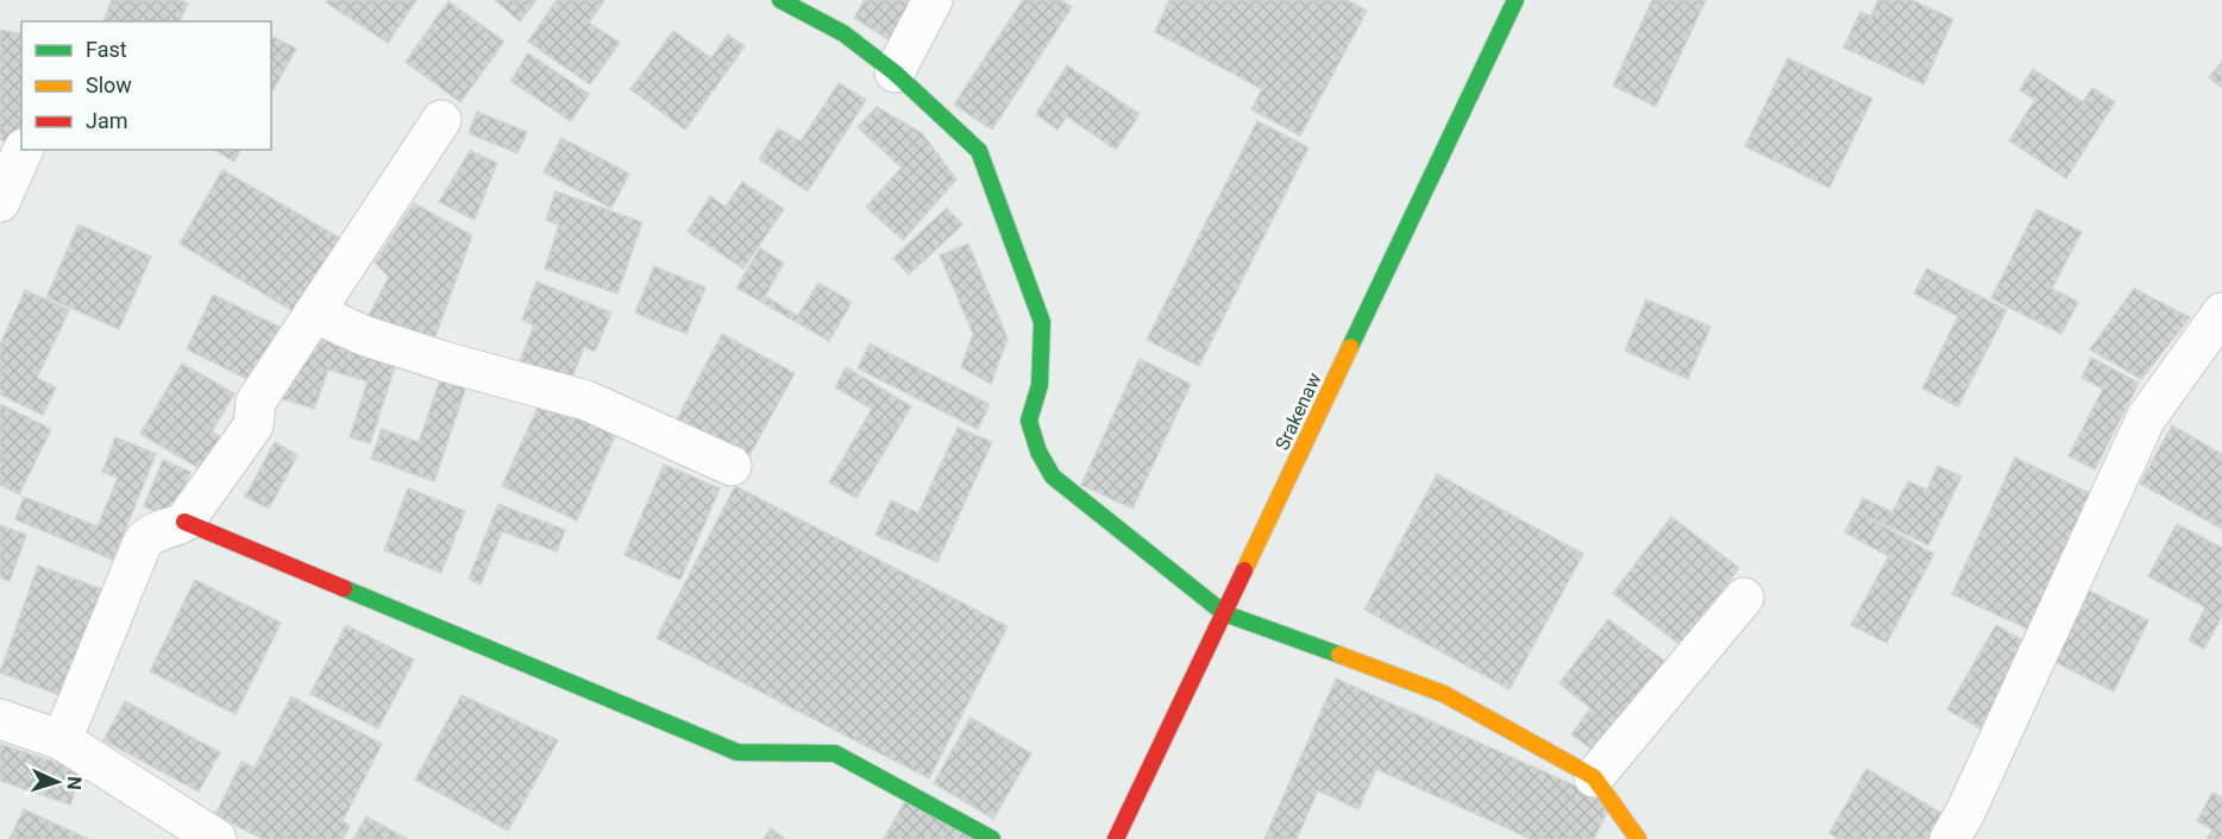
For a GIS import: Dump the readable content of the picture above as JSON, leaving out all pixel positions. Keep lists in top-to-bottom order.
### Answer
{
  "streets": {
    "street": ["Srakenaw"]
  },
  "legend": ["Fast", "Slow", "Jam"],
  "north": "right"
}
